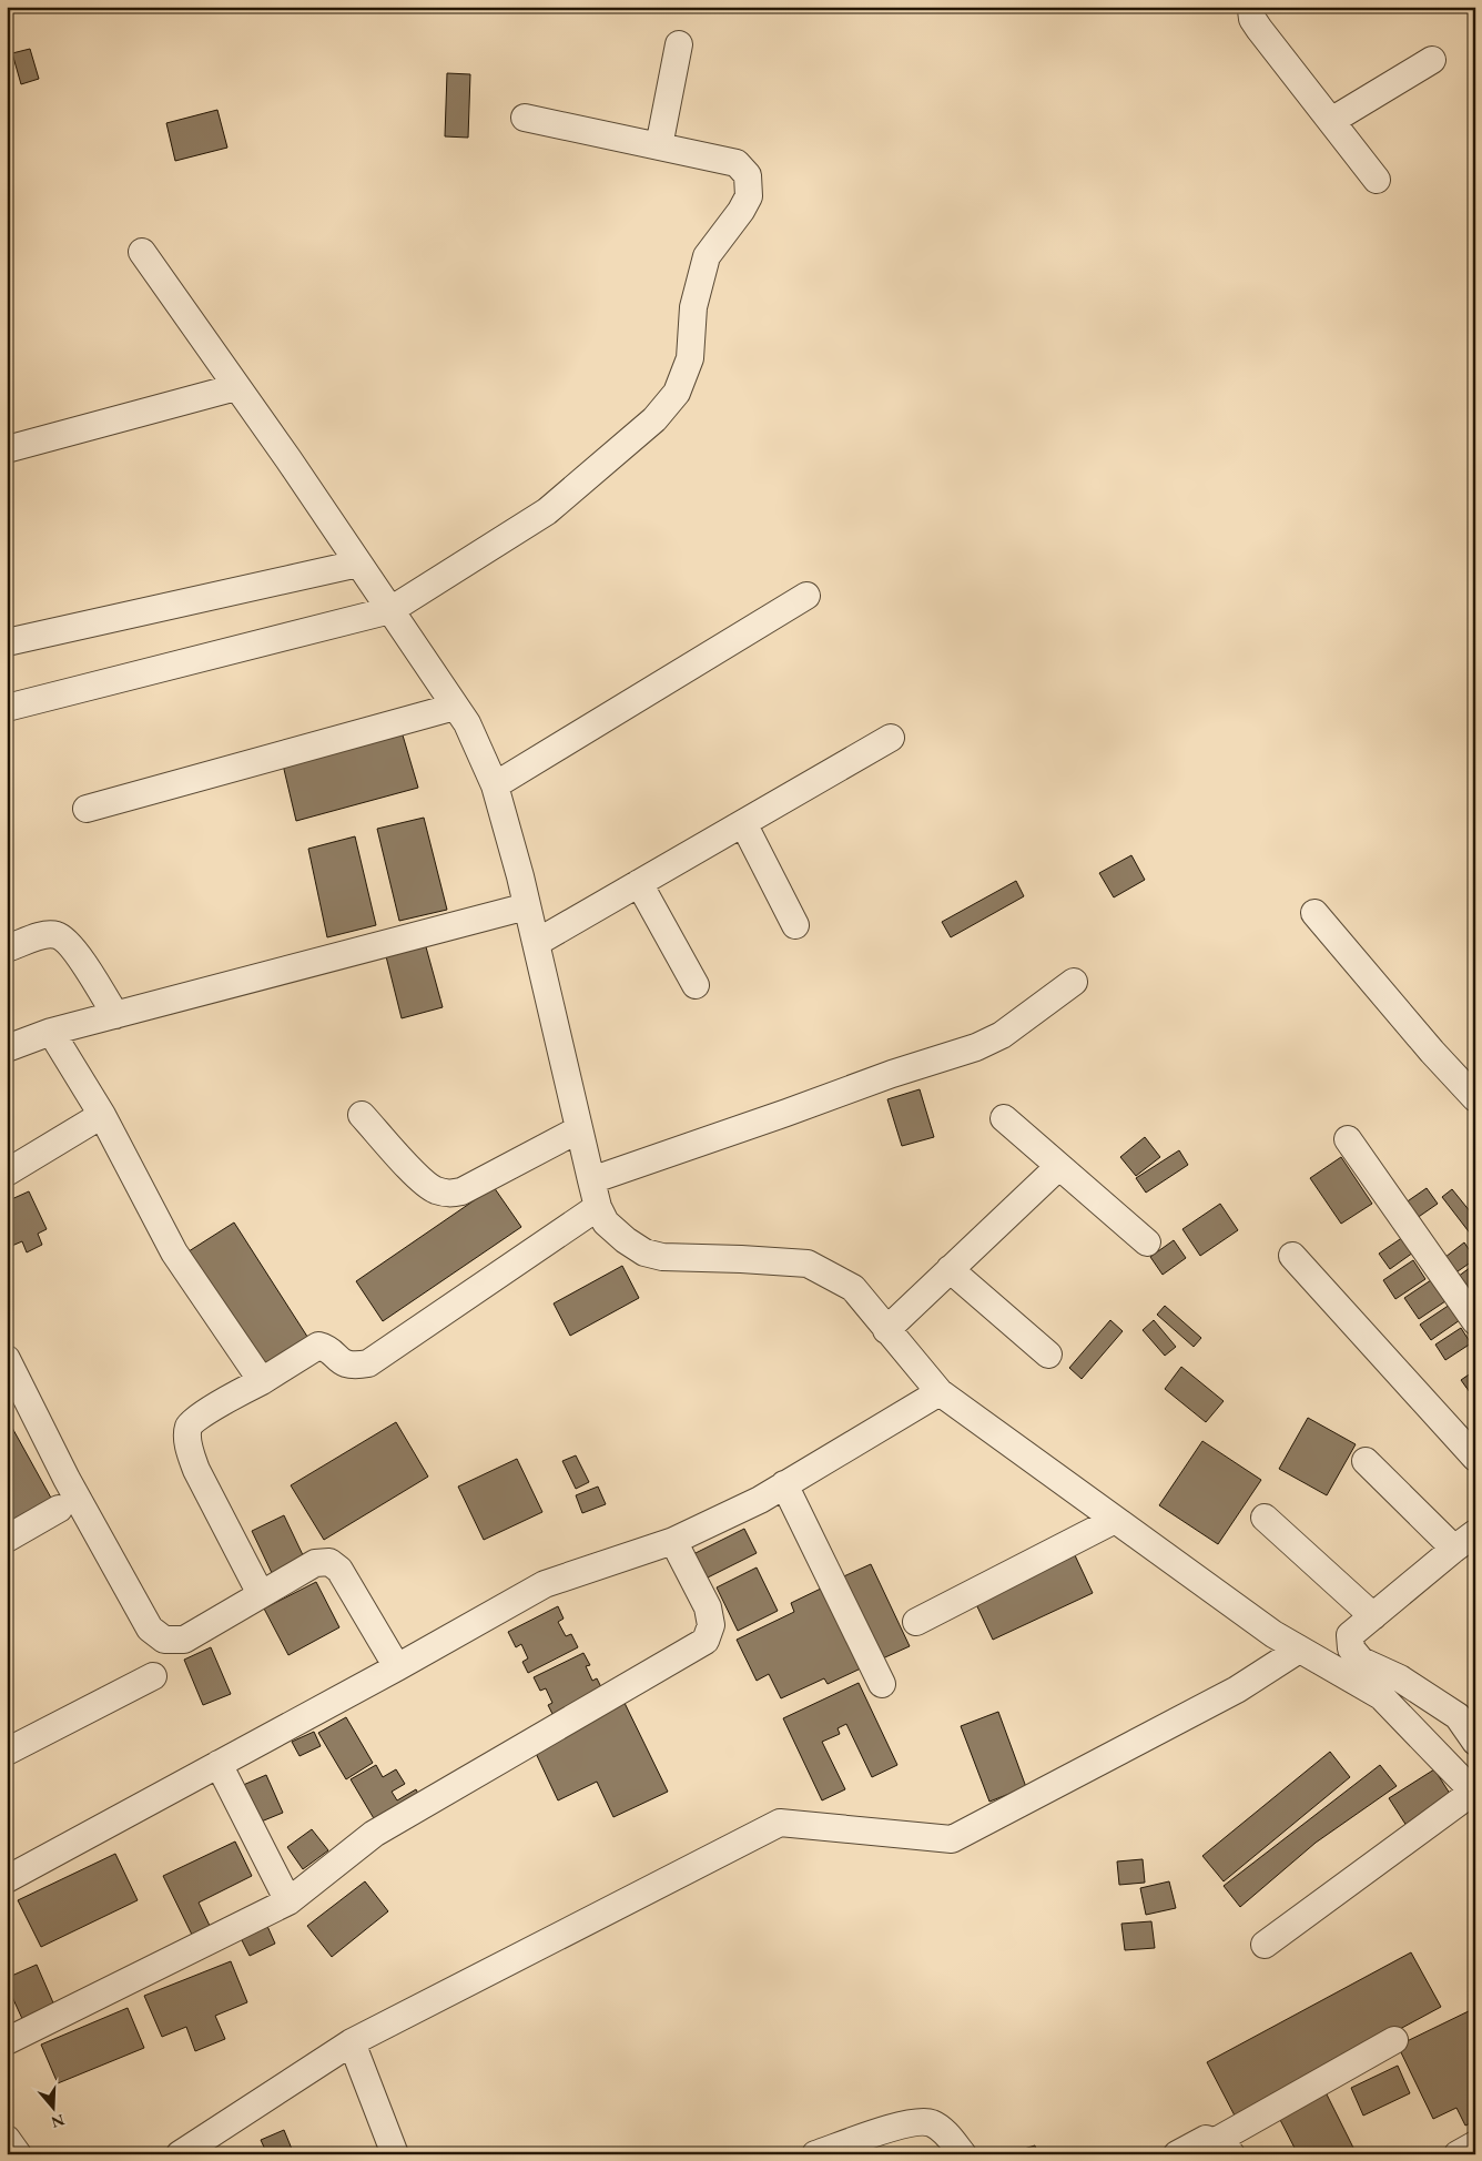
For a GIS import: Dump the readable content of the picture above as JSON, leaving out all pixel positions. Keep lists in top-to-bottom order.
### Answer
{
  "north": "bottom"
}
